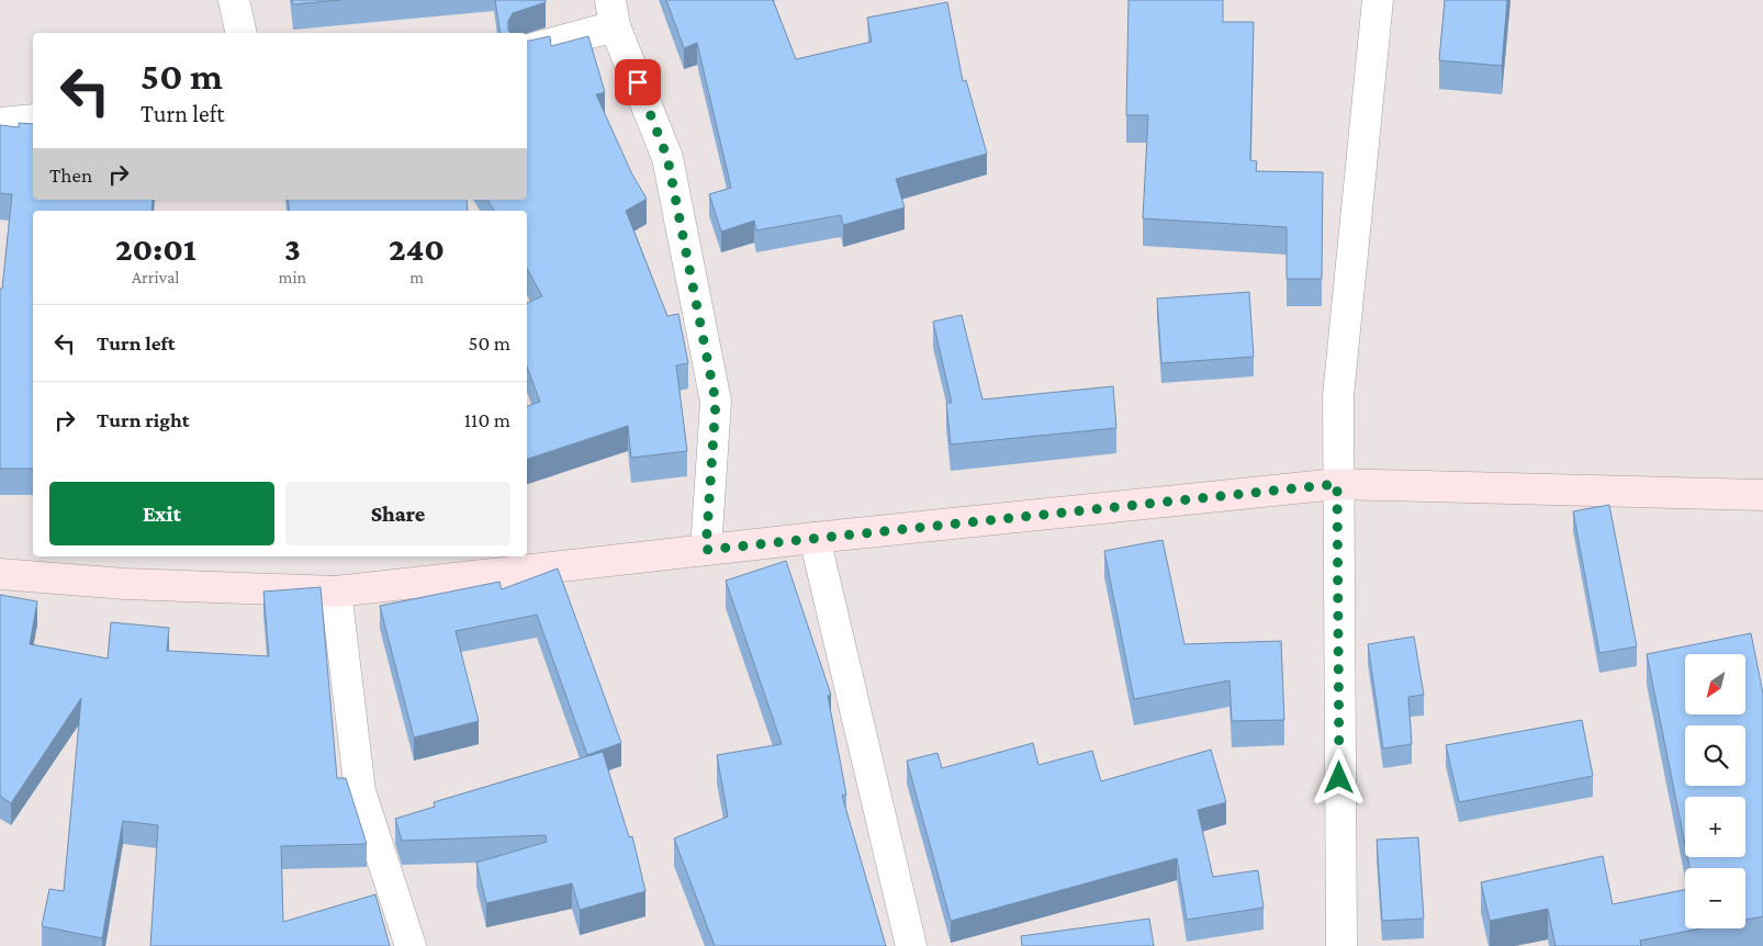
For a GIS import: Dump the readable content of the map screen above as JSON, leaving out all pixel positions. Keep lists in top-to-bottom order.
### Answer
{
  "north": "bottom left",
  "page": {
    "turn": ["50 m", "Turn left"],
    "then": "Then",
    "eta": [
      "20:01",
      "Arrival",
      "3",
      "min",
      "240",
      "m"
    ],
    "list": [
      {
        "name": "Turn left",
        "value": "50 m"
      },
      {
        "name": "Turn right",
        "value": "110 m"
      }
    ],
    "buttons": ["Exit", "Share"],
    "map_buttons": ["+", "−"]
  }
}
